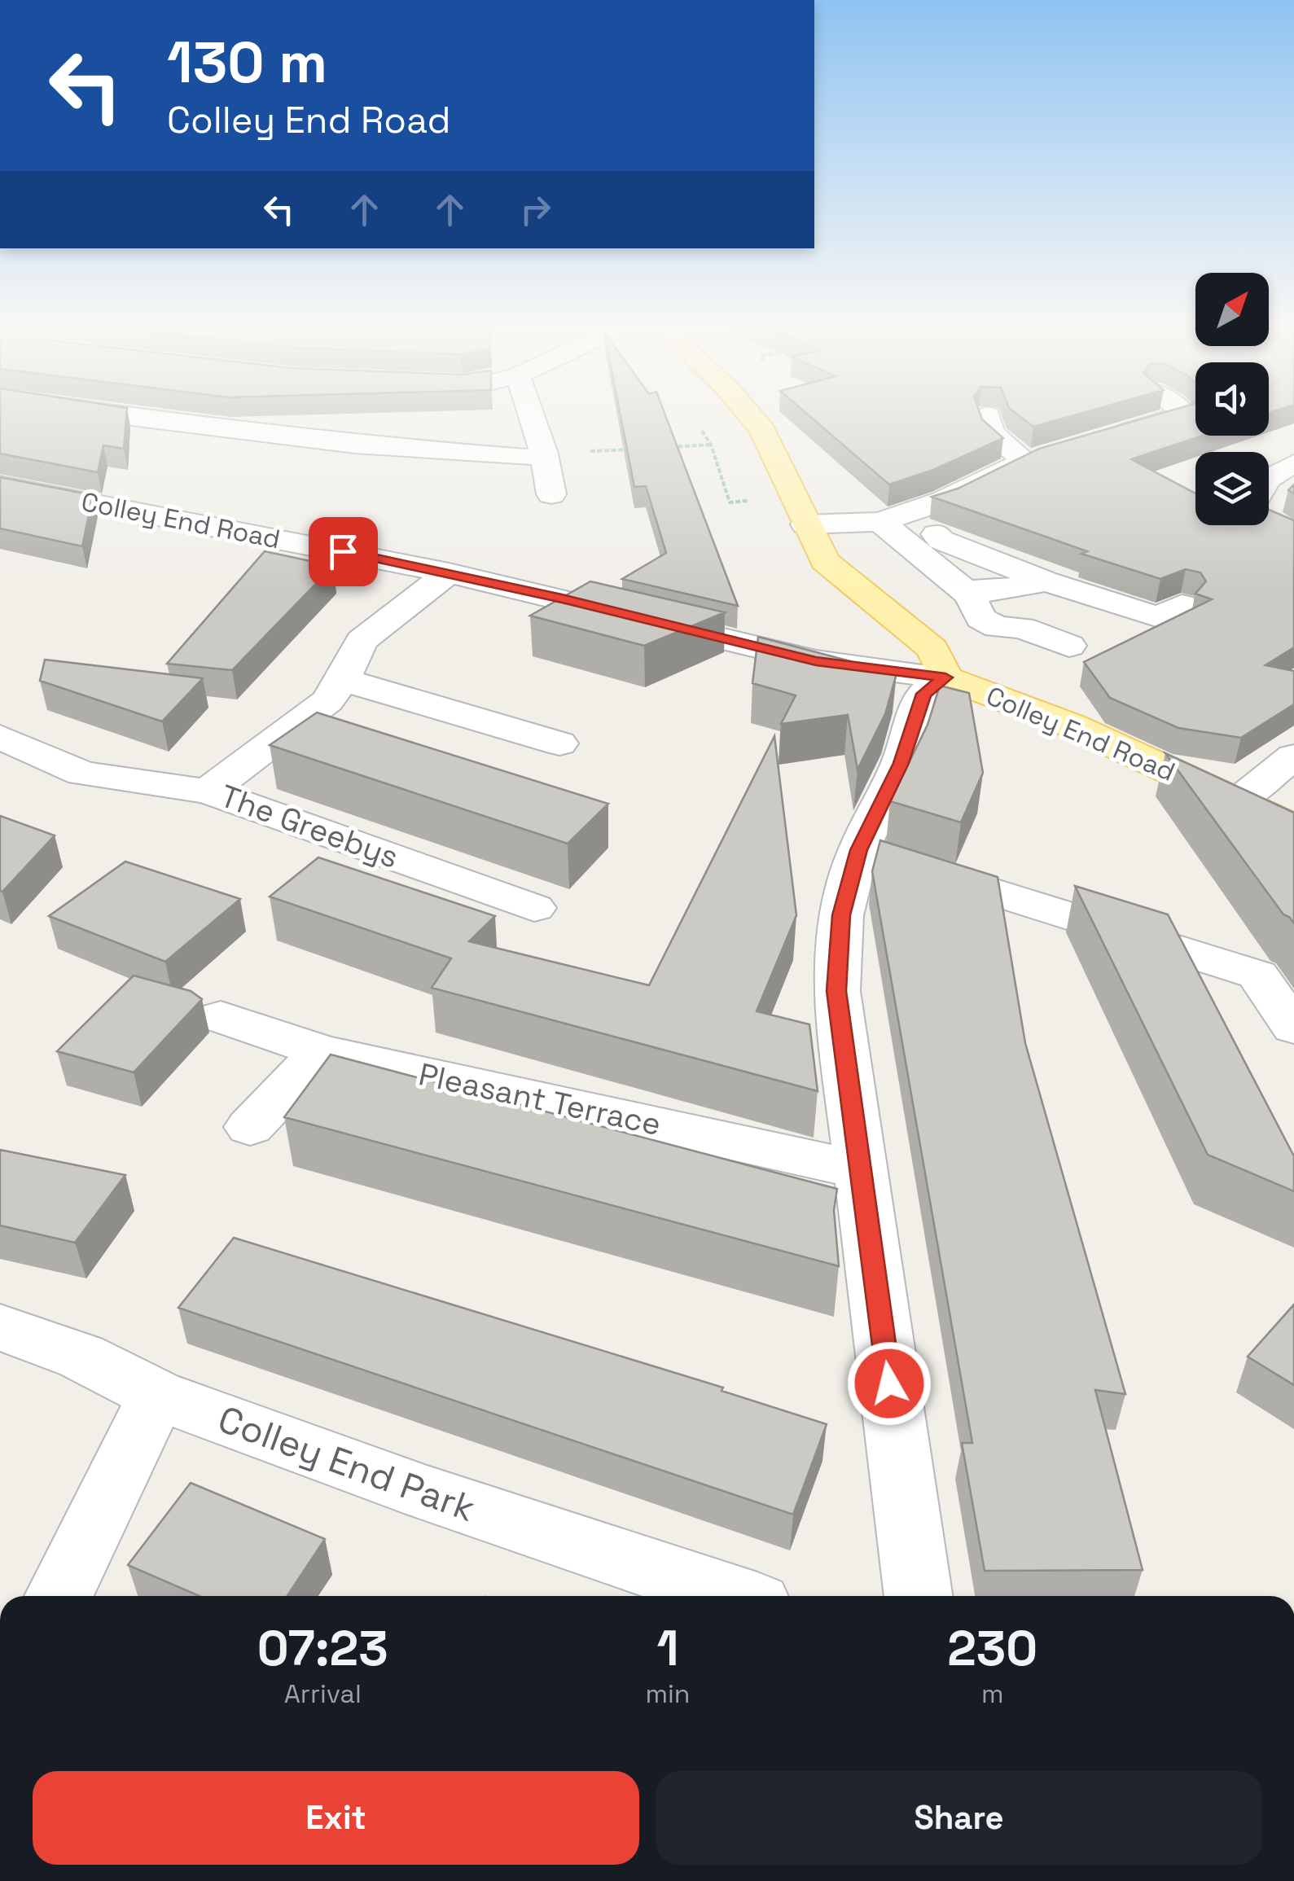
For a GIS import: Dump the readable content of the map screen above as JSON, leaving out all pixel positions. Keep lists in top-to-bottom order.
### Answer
{
  "streets": {
    "main road": ["Colley End Road"],
    "street": ["The Greebys", "Pleasant Terrace", "Colley End Park"]
  },
  "crossings": [
    ["Colley End Road", "The Greebys"]
  ],
  "north": "top right",
  "page": {
    "turn": ["130 m", "Colley End Road"],
    "eta": [
      "07:23",
      "Arrival",
      "1",
      "min",
      "230",
      "m"
    ],
    "buttons": ["Exit", "Share"]
  }
}
